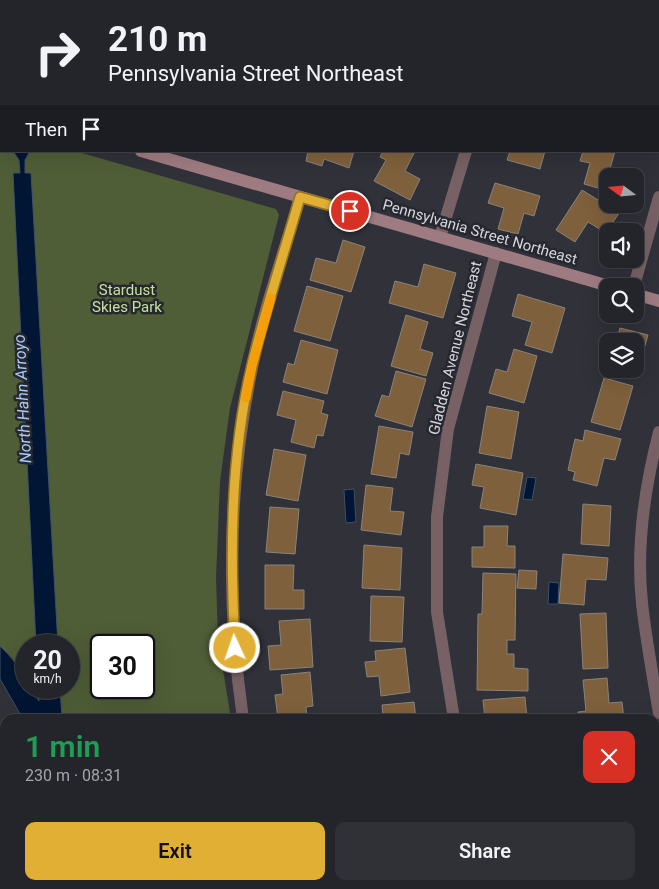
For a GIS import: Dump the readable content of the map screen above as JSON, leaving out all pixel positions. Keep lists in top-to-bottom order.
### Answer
{
  "streets": {
    "street": ["Pennsylvania Street Northeast", "Gladden Avenue Northeast"]
  },
  "crossings": [
    ["Pennsylvania Street Northeast", "Gladden Avenue Northeast"]
  ],
  "water": ["North Hahn Arroyo"],
  "parks": ["Stardust Skies Park"],
  "north": "left",
  "page": {
    "turn": ["210 m", "Pennsylvania Street Northeast"],
    "then": "Then",
    "speed": "20 km/h",
    "limit": "30",
    "heading": ["1 min", "230 m · 08:31"],
    "buttons": ["Exit", "Share"]
  }
}
